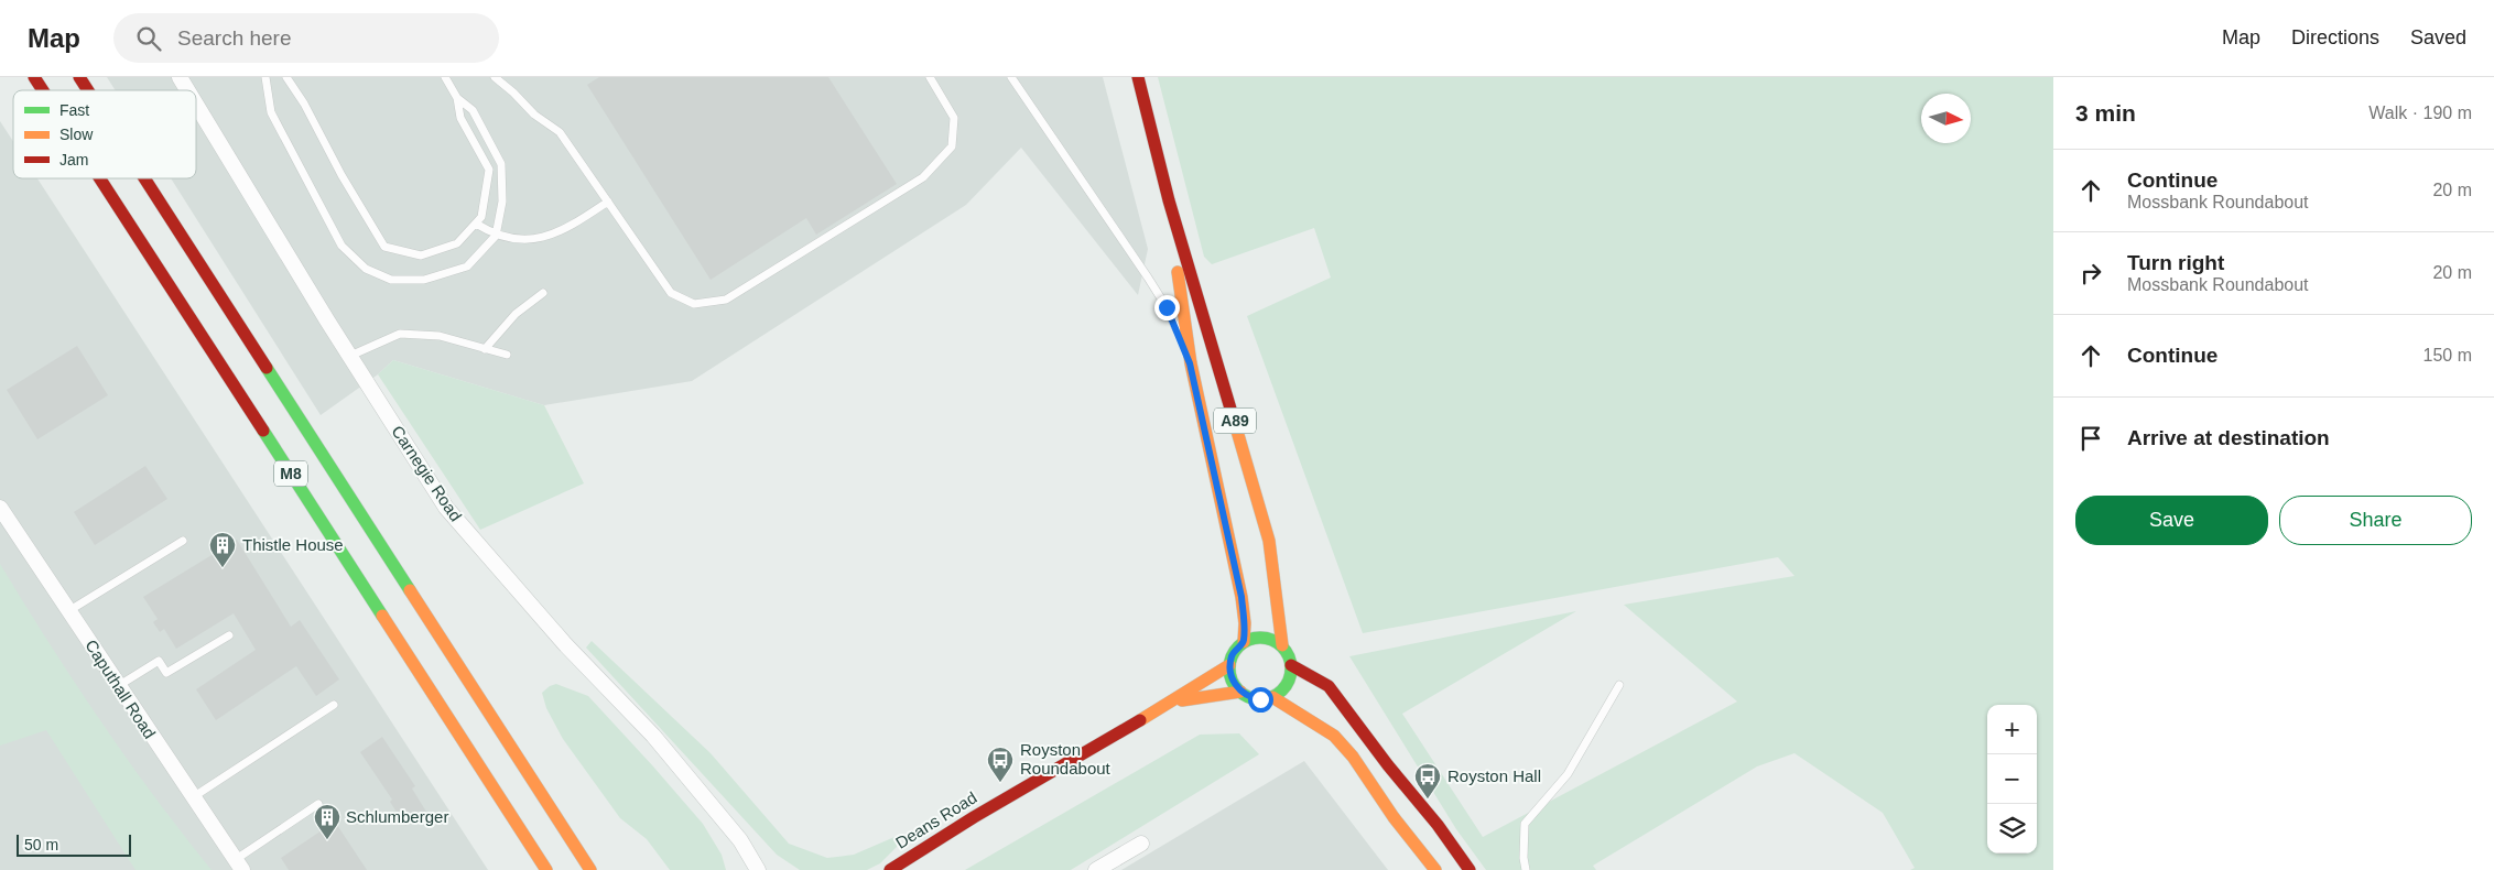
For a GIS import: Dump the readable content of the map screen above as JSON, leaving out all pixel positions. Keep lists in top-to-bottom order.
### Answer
{
  "streets": {
    "main road": ["A89", "M8", "Deans Road"],
    "street": ["Carnegie Road", "Caputhall Road"]
  },
  "crossings": [
    ["A89", "Deans Road"]
  ],
  "places": {
    "building": ["Thistle House", "Schlumberger"],
    "bus stop": ["Royston Roundabout", "Royston Hall"]
  },
  "legend": ["Fast", "Slow", "Jam"],
  "scale_bar": "50 m",
  "north": "right",
  "page": {
    "header": "Map",
    "search": "Search here",
    "nav": ["Map", "Directions", "Saved"],
    "heading": ["3 min", "Walk · 190 m"],
    "list": [
      ["Continue", "Mossbank Roundabout", "20 m"],
      ["Turn right", "Mossbank Roundabout", "20 m"],
      ["Continue", "150 m"],
      "Arrive at destination"
    ],
    "buttons": ["Save", "Share"],
    "map_buttons": ["+", "−"],
    "scale": "50 m"
  }
}
